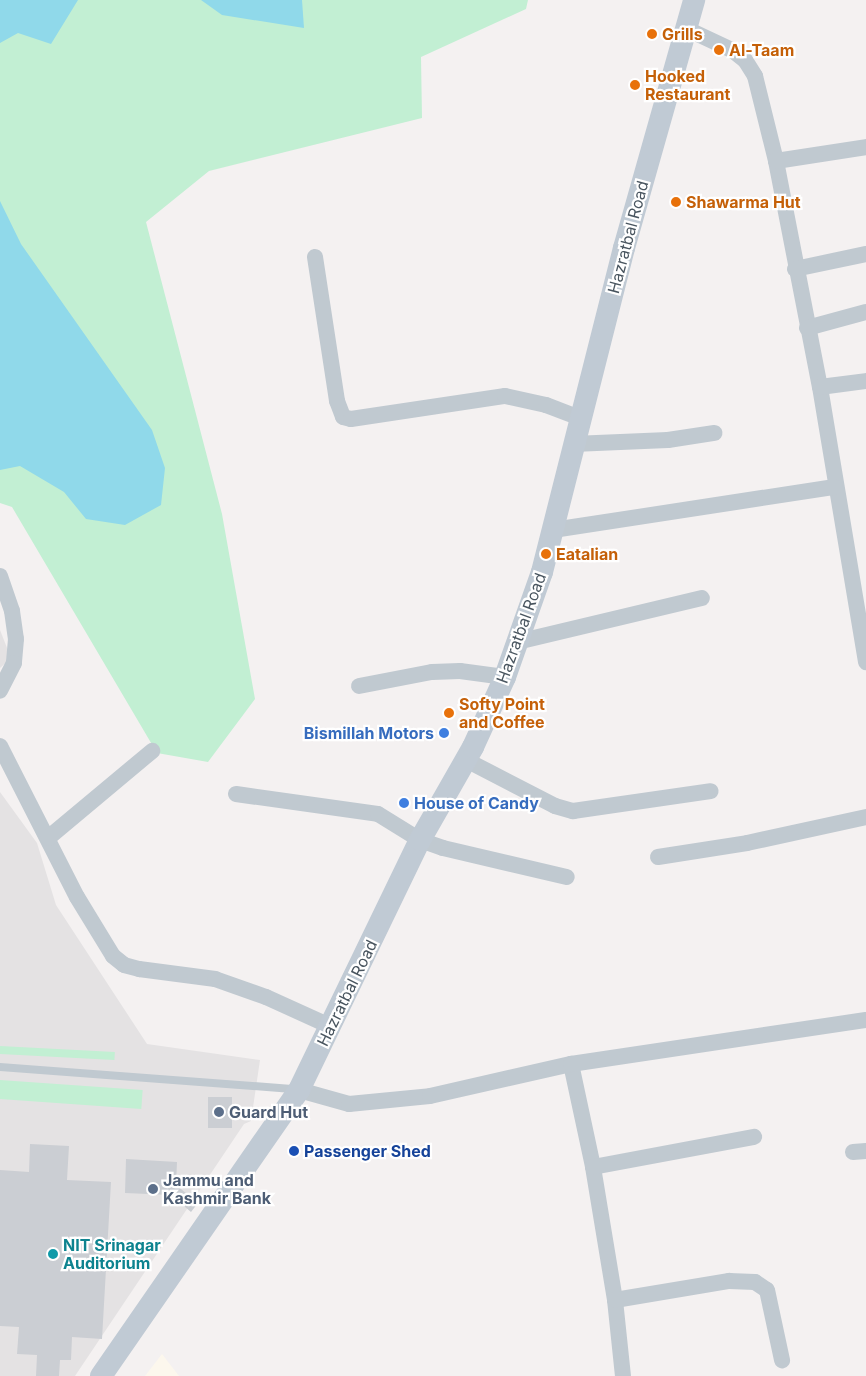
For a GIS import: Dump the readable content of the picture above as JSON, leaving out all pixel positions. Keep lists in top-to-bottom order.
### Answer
{
  "streets": {
    "main road": ["Hazratbal Road"]
  },
  "places": [
    "Grills",
    "Al-Taam",
    "Hooked Restaurant",
    "Shawarma Hut",
    "Eatalian",
    "Softy Point and Coffee",
    "Bismillah Motors",
    "House of Candy",
    "Guard Hut",
    "Passenger Shed",
    "Jammu and Kashmir Bank",
    "NIT Srinagar Auditorium"
  ]
}
